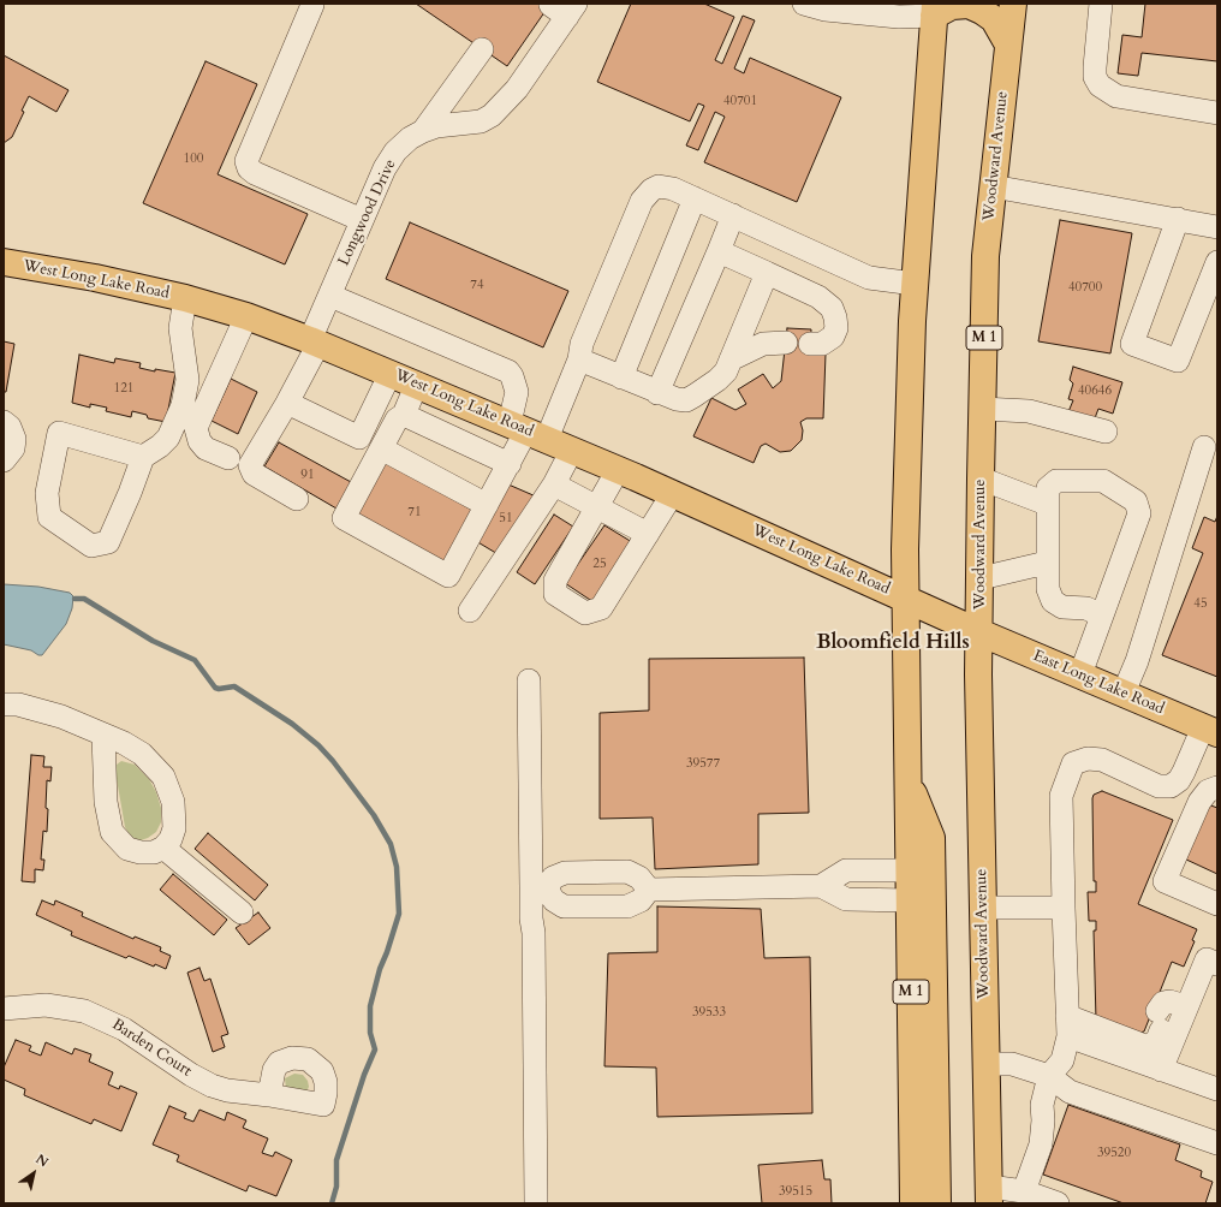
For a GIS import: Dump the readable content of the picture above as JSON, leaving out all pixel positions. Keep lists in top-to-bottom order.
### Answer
{
  "streets": {
    "main road": [
      "Woodward Avenue",
      "West Long Lake Road",
      "M 1",
      "East Long Lake Road"
    ],
    "street": ["Longwood Drive", "Barden Court"]
  },
  "crossings": [
    ["Woodward Avenue", "West Long Lake Road"],
    ["Woodward Avenue", "East Long Lake Road"],
    ["Longwood Drive", "West Long Lake Road"],
    ["West Long Lake Road", "M 1"],
    ["West Long Lake Road", "East Long Lake Road"]
  ],
  "districts": ["Bloomfield Hills"],
  "house_numbers": [
    "40701",
    "100",
    "74",
    "40700",
    "121",
    "40646",
    "91",
    "71",
    "51",
    "25",
    "45",
    "39577",
    "39533",
    "39520",
    "39515"
  ],
  "north": "top right"
}
